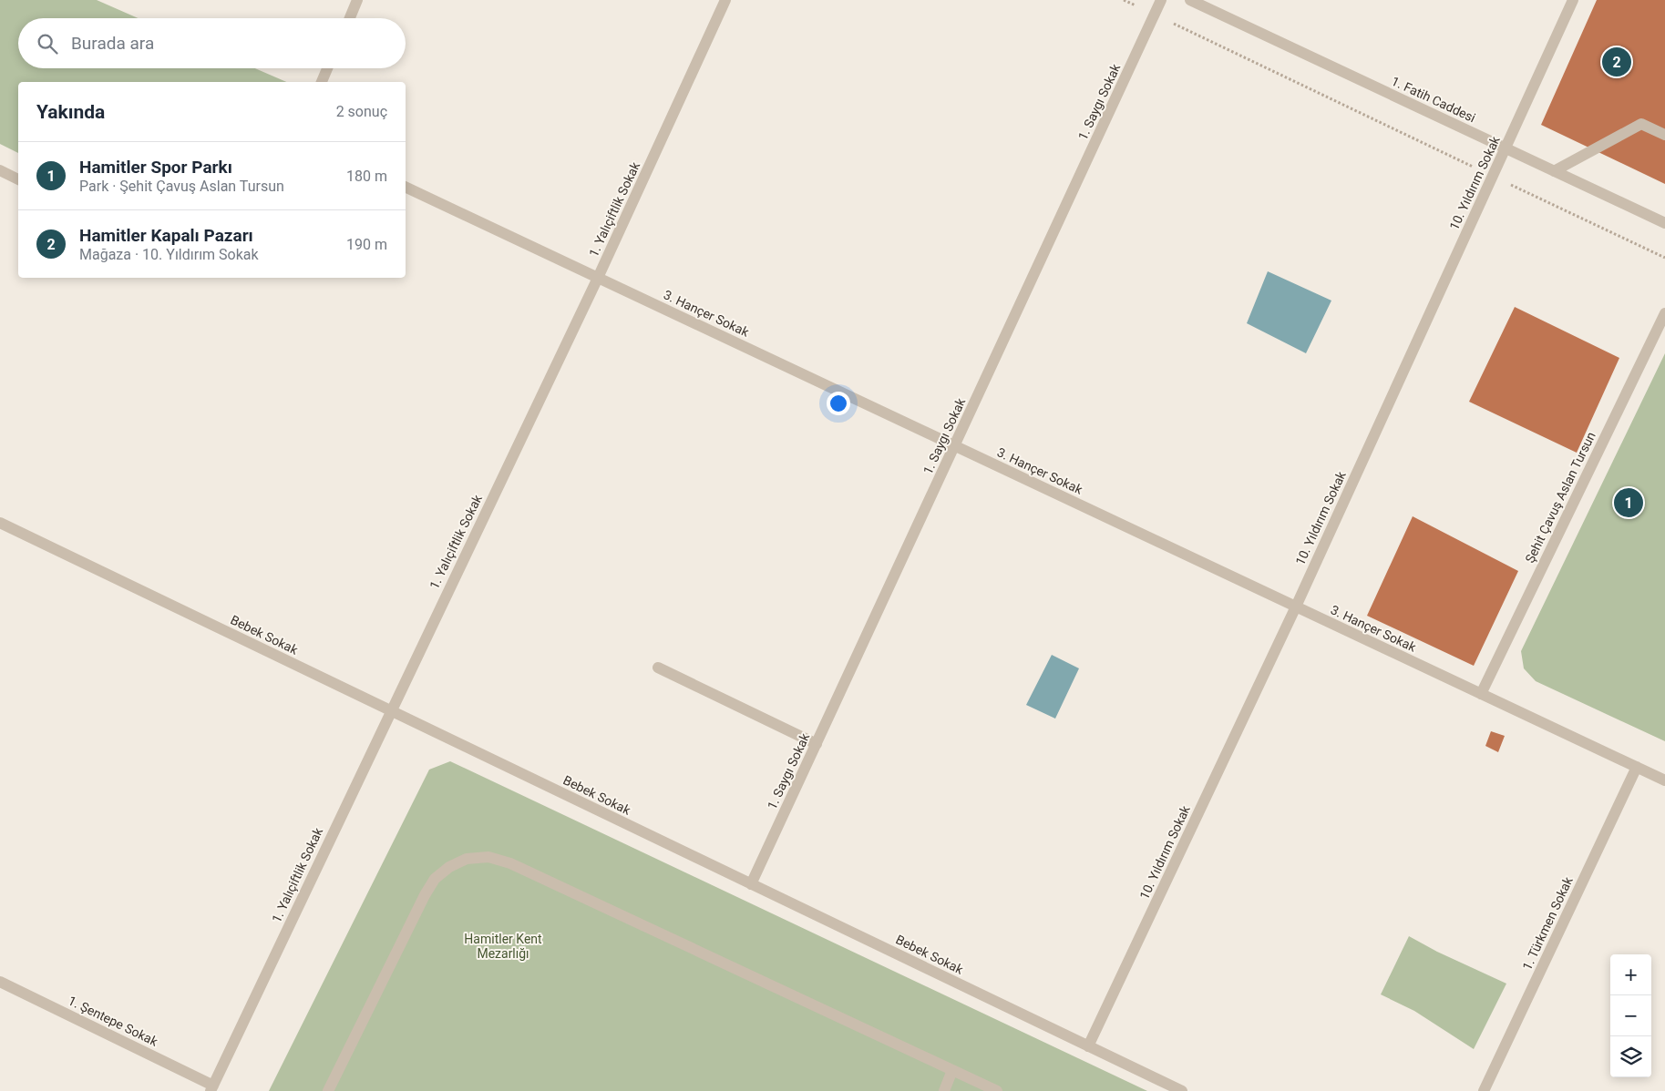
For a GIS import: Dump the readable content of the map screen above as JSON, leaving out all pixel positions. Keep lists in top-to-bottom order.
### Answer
{
  "streets": {
    "street": [
      "1. Fatih Caddesi",
      "1. Saygı Sokak",
      "10. Yıldırım Sokak",
      "1. Yalıçiftlik Sokak",
      "3. Hançer Sokak",
      "Şehit Çavuş Aslan Tursun",
      "Bebek Sokak",
      "1. Türkmen Sokak",
      "1. Şentepe Sokak"
    ]
  },
  "crossings": [
    ["1. Fatih Caddesi", "10. Yıldırım Sokak"],
    ["1. Saygı Sokak", "3. Hançer Sokak"],
    ["1. Saygı Sokak", "Bebek Sokak"],
    ["10. Yıldırım Sokak", "3. Hançer Sokak"],
    ["10. Yıldırım Sokak", "Bebek Sokak"],
    ["1. Yalıçiftlik Sokak", "3. Hançer Sokak"],
    ["1. Yalıçiftlik Sokak", "Bebek Sokak"],
    ["1. Yalıçiftlik Sokak", "1. Şentepe Sokak"],
    ["3. Hançer Sokak", "Şehit Çavuş Aslan Tursun"],
    ["3. Hançer Sokak", "1. Türkmen Sokak"]
  ],
  "parks": ["Hamitler Kent Mezarlığı"],
  "page": {
    "search": "Burada ara",
    "pins": ["2", "1"],
    "heading": ["Yakında", "2 sonuç"],
    "list": [
      {
        "mark": "1",
        "name": "Hamitler Spor Parkı",
        "note": "Park · Şehit Çavuş Aslan Tursun",
        "value": "180 m"
      },
      {
        "mark": "2",
        "name": "Hamitler Kapalı Pazarı",
        "note": "Mağaza · 10. Yıldırım Sokak",
        "value": "190 m"
      }
    ],
    "map_buttons": ["+", "−"]
  }
}
